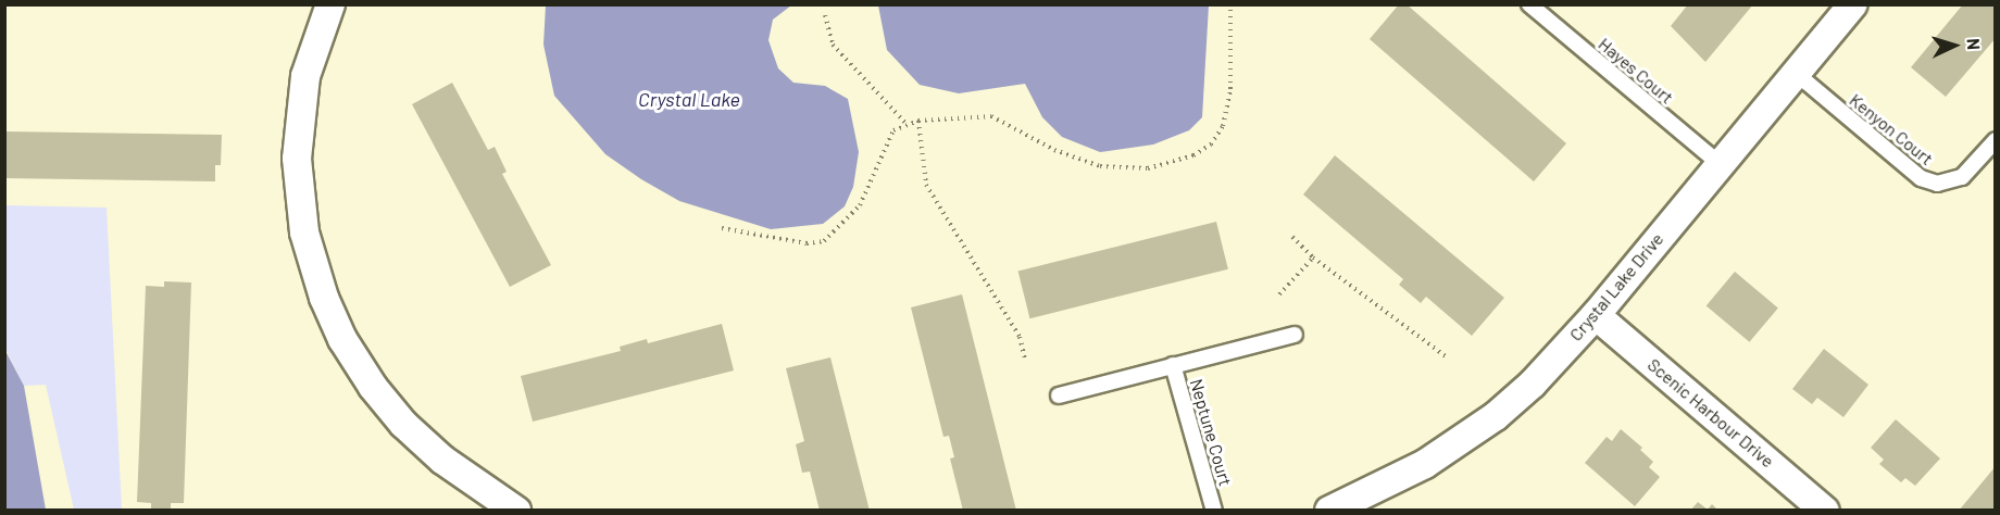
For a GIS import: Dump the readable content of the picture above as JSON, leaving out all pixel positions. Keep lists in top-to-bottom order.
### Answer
{
  "streets": {
    "street": ["Crystal Lake Drive", "Scenic Harbour Drive"],
    "lane": ["Hayes Court", "Kenyon Court", "Neptune Court"]
  },
  "crossings": [
    ["Hayes Court", "Crystal Lake Drive"],
    ["Kenyon Court", "Crystal Lake Drive"],
    ["Crystal Lake Drive", "Scenic Harbour Drive"]
  ],
  "water": ["Crystal Lake"],
  "north": "right"
}
